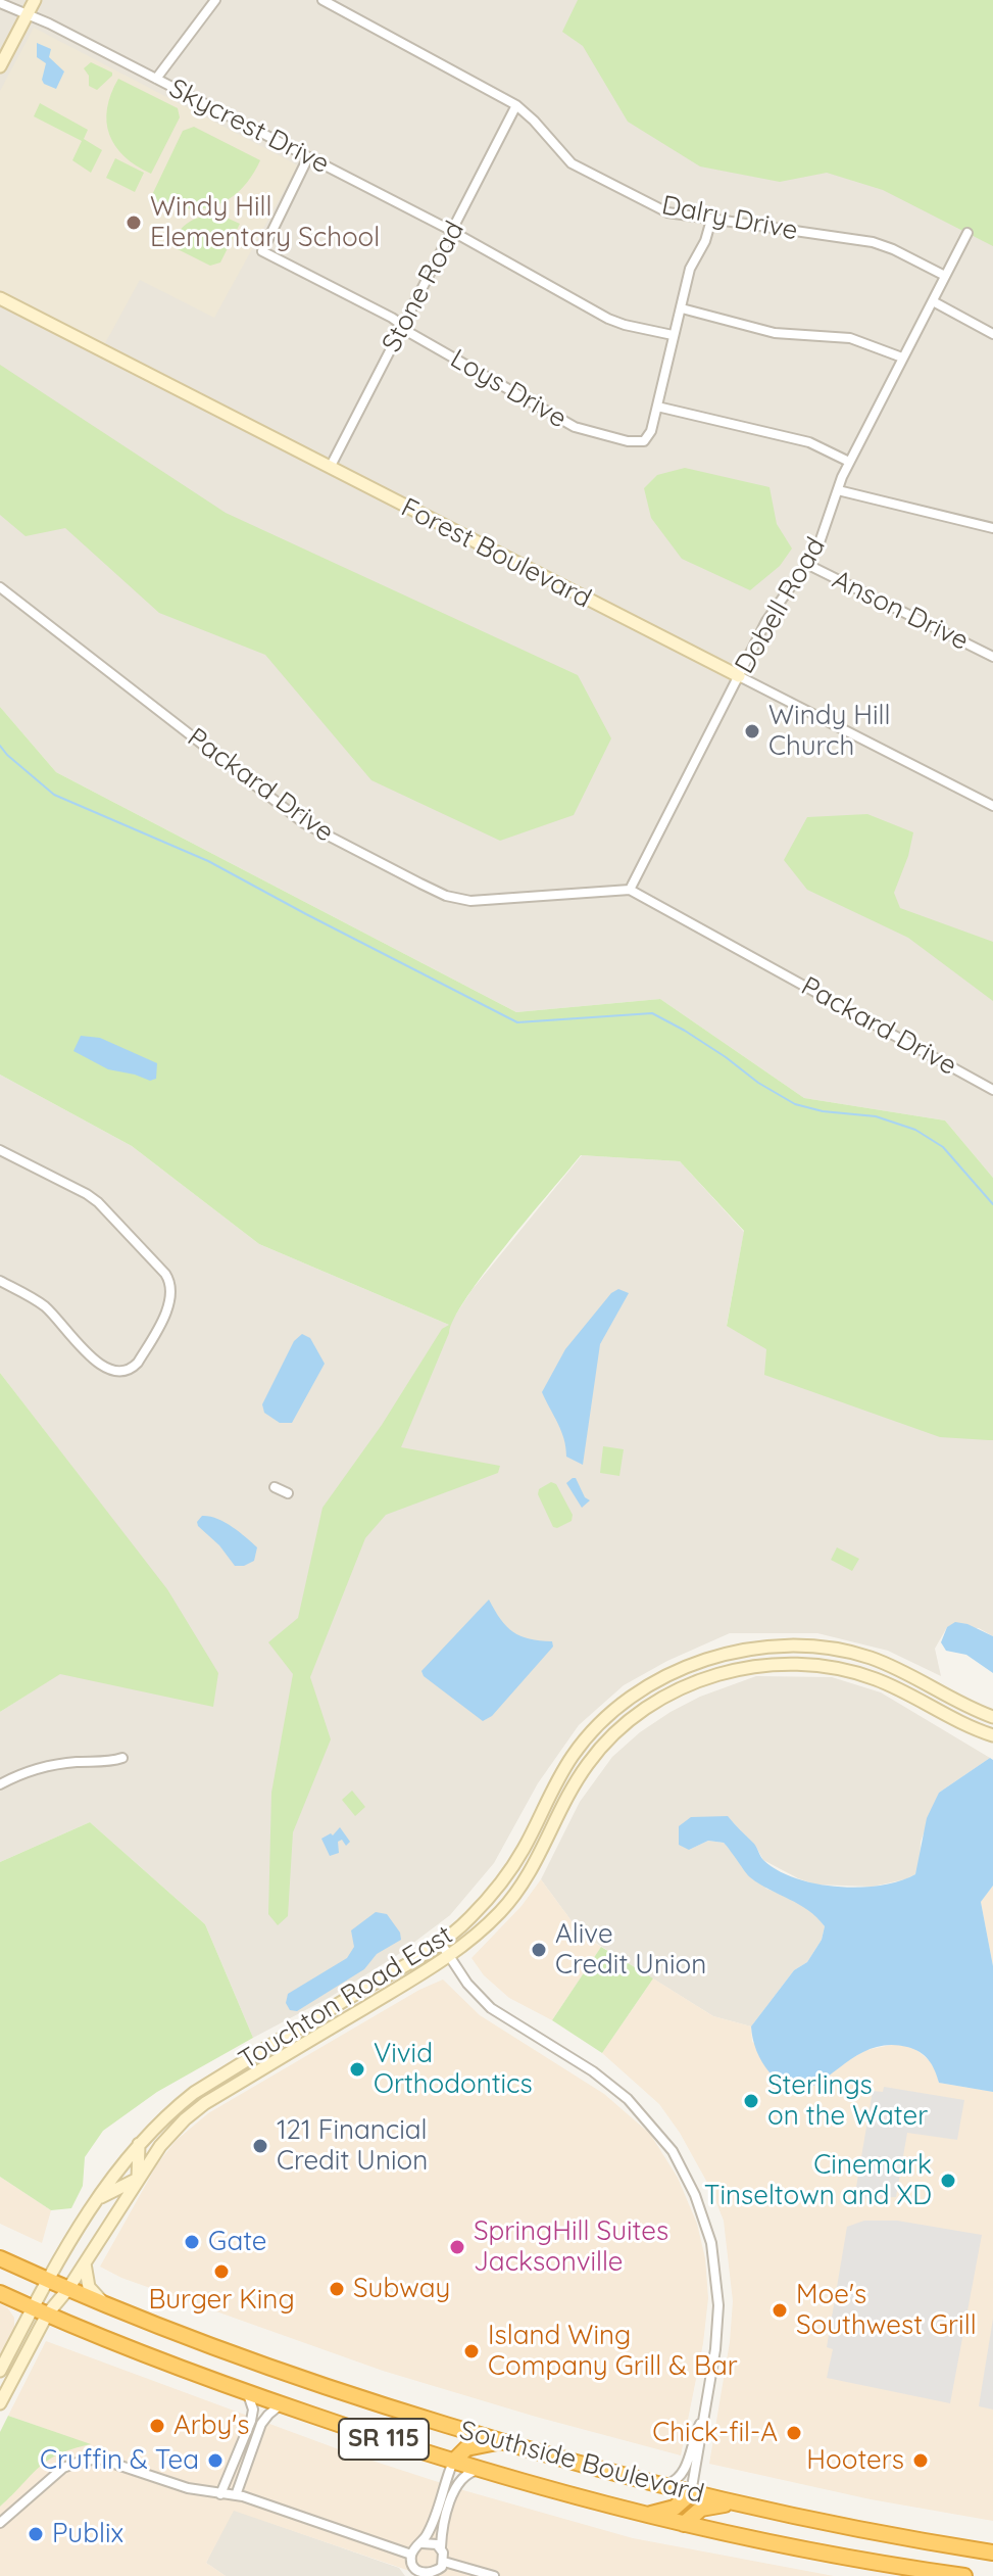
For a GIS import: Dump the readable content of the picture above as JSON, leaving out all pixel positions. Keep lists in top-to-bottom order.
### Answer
{
  "streets": {
    "highway": ["SR 115", "Southside Boulevard"],
    "street": [
      "Skycrest Drive",
      "Dalry Drive",
      "Stone Road",
      "Loys Drive",
      "Forest Boulevard",
      "Dobell Road",
      "Anson Drive",
      "Packard Drive",
      "Touchton Road East"
    ]
  },
  "crossings": [
    ["Skycrest Drive", "Stone Road"],
    ["Skycrest Drive", "Loys Drive"],
    ["Dalry Drive", "Stone Road"],
    ["Dalry Drive", "Dobell Road"],
    ["Stone Road", "Loys Drive"],
    ["Stone Road", "Forest Boulevard"],
    ["Forest Boulevard", "Dobell Road"],
    ["Dobell Road", "Anson Drive"],
    ["Dobell Road", "Packard Drive"],
    ["Touchton Road East", "Southside Boulevard"]
  ],
  "places": [
    "Windy Hill Elementary School",
    "Windy Hill Church",
    "Alive Credit Union",
    "Vivid Orthodontics",
    "Sterlings on the Water",
    "121 Financial Credit Union",
    "Cinemark Tinseltown and XD",
    "Gate",
    "SpringHill Suites Jacksonville",
    "Burger King",
    "Subway",
    "Moe's Southwest Grill",
    "Island Wing Company Grill & Bar",
    "Arby's",
    "Chick-fil-A",
    "Cruffin & Tea",
    "Hooters",
    "Publix"
  ]
}
